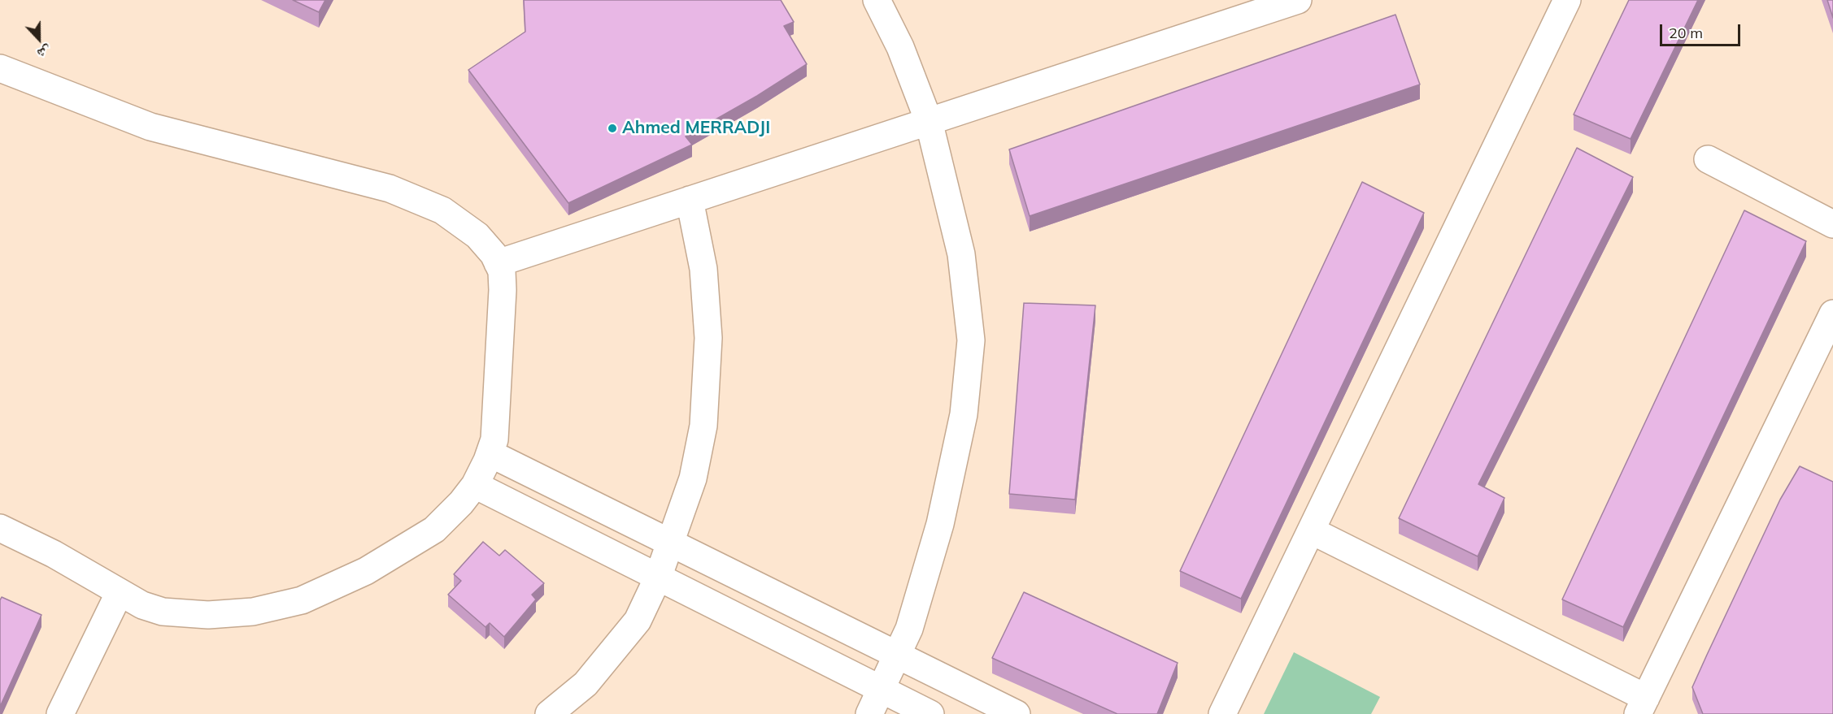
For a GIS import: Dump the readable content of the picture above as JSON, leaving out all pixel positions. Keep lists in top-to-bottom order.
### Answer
{
  "places": ["Ahmed MERRADJI"],
  "scale_bar": "20 m",
  "north": "bottom"
}
